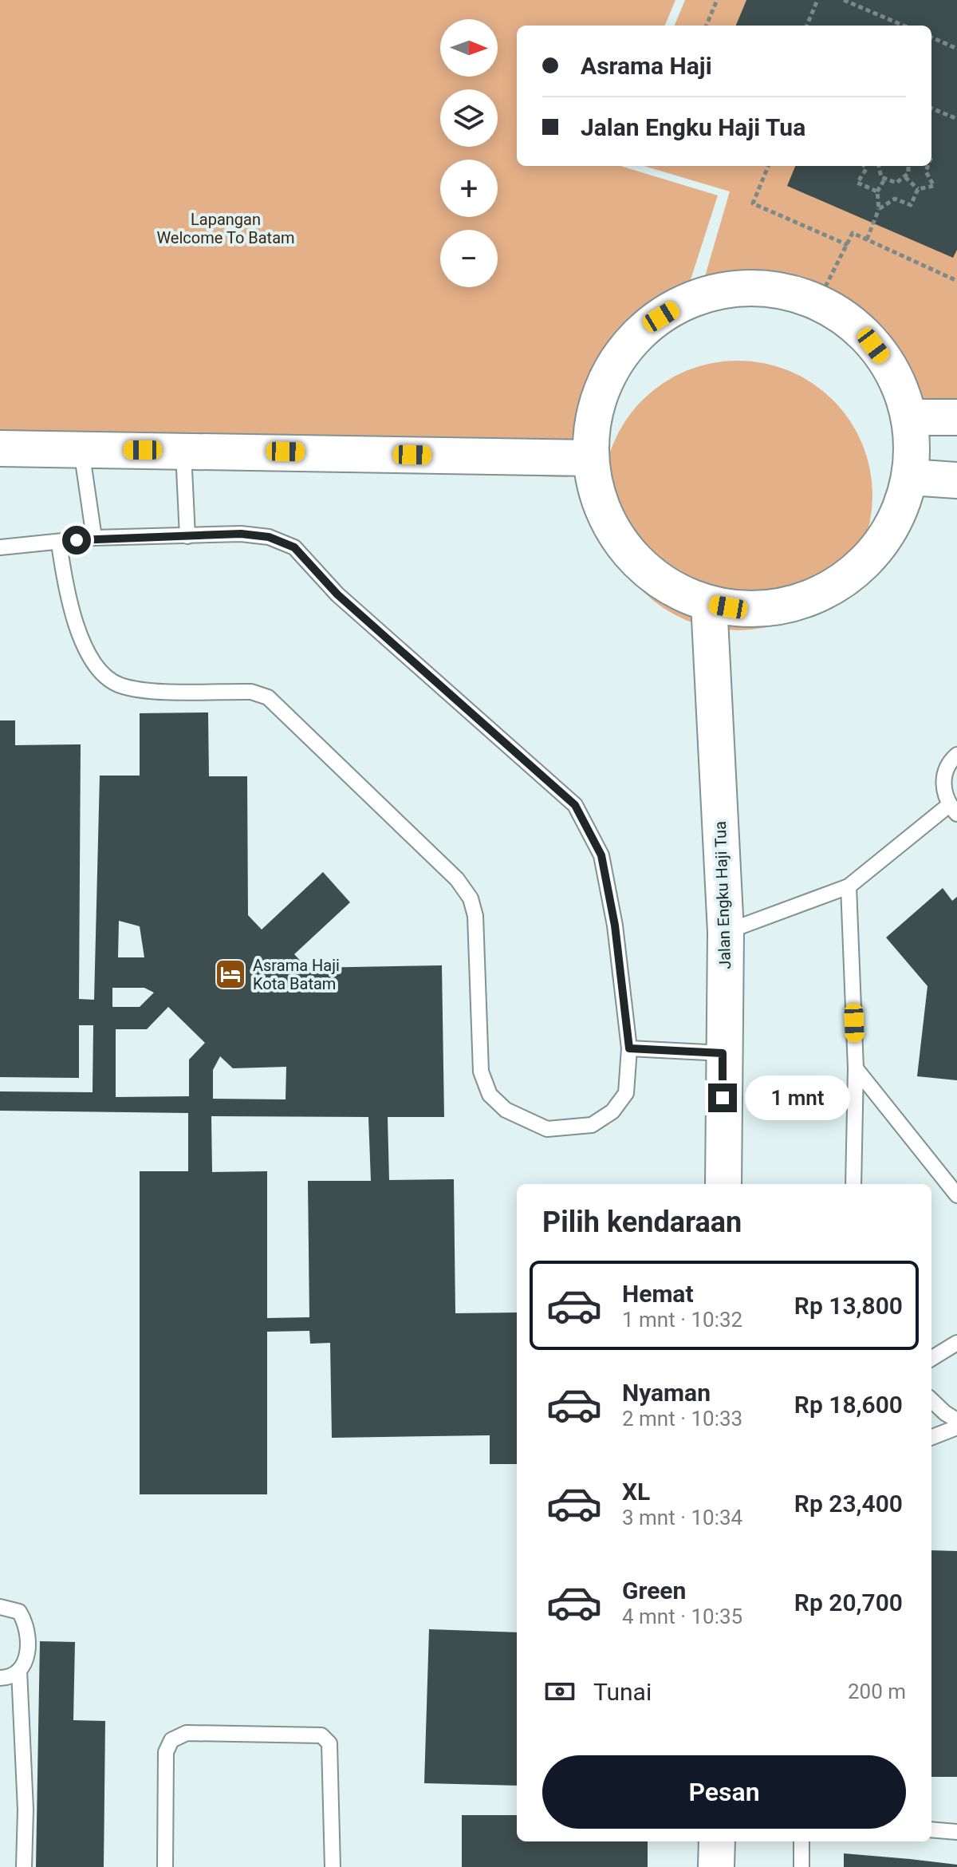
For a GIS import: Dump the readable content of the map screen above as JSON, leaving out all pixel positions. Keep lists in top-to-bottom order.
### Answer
{
  "streets": {
    "street": ["Jalan Engku Haji Tua"]
  },
  "parks": ["Lapangan Welcome To Batam"],
  "places": {
    "hotel": ["Asrama Haji Kota Batam"]
  },
  "north": "right",
  "page": {
    "map_buttons": ["+", "−"],
    "banner": ["Asrama Haji", "Jalan Engku Haji Tua"],
    "bubble": "1 mnt",
    "heading": "Pilih kendaraan",
    "list": [
      {
        "name": "Hemat",
        "note": "1 mnt · 10:32",
        "value": "Rp 13,800"
      },
      {
        "name": "Nyaman",
        "note": "2 mnt · 10:33",
        "value": "Rp 18,600"
      },
      {
        "name": "XL",
        "note": "3 mnt · 10:34",
        "value": "Rp 23,400"
      },
      {
        "name": "Green",
        "note": "4 mnt · 10:35",
        "value": "Rp 20,700"
      }
    ],
    "pay": ["Tunai", "200 m"],
    "buttons": "Pesan"
  }
}
